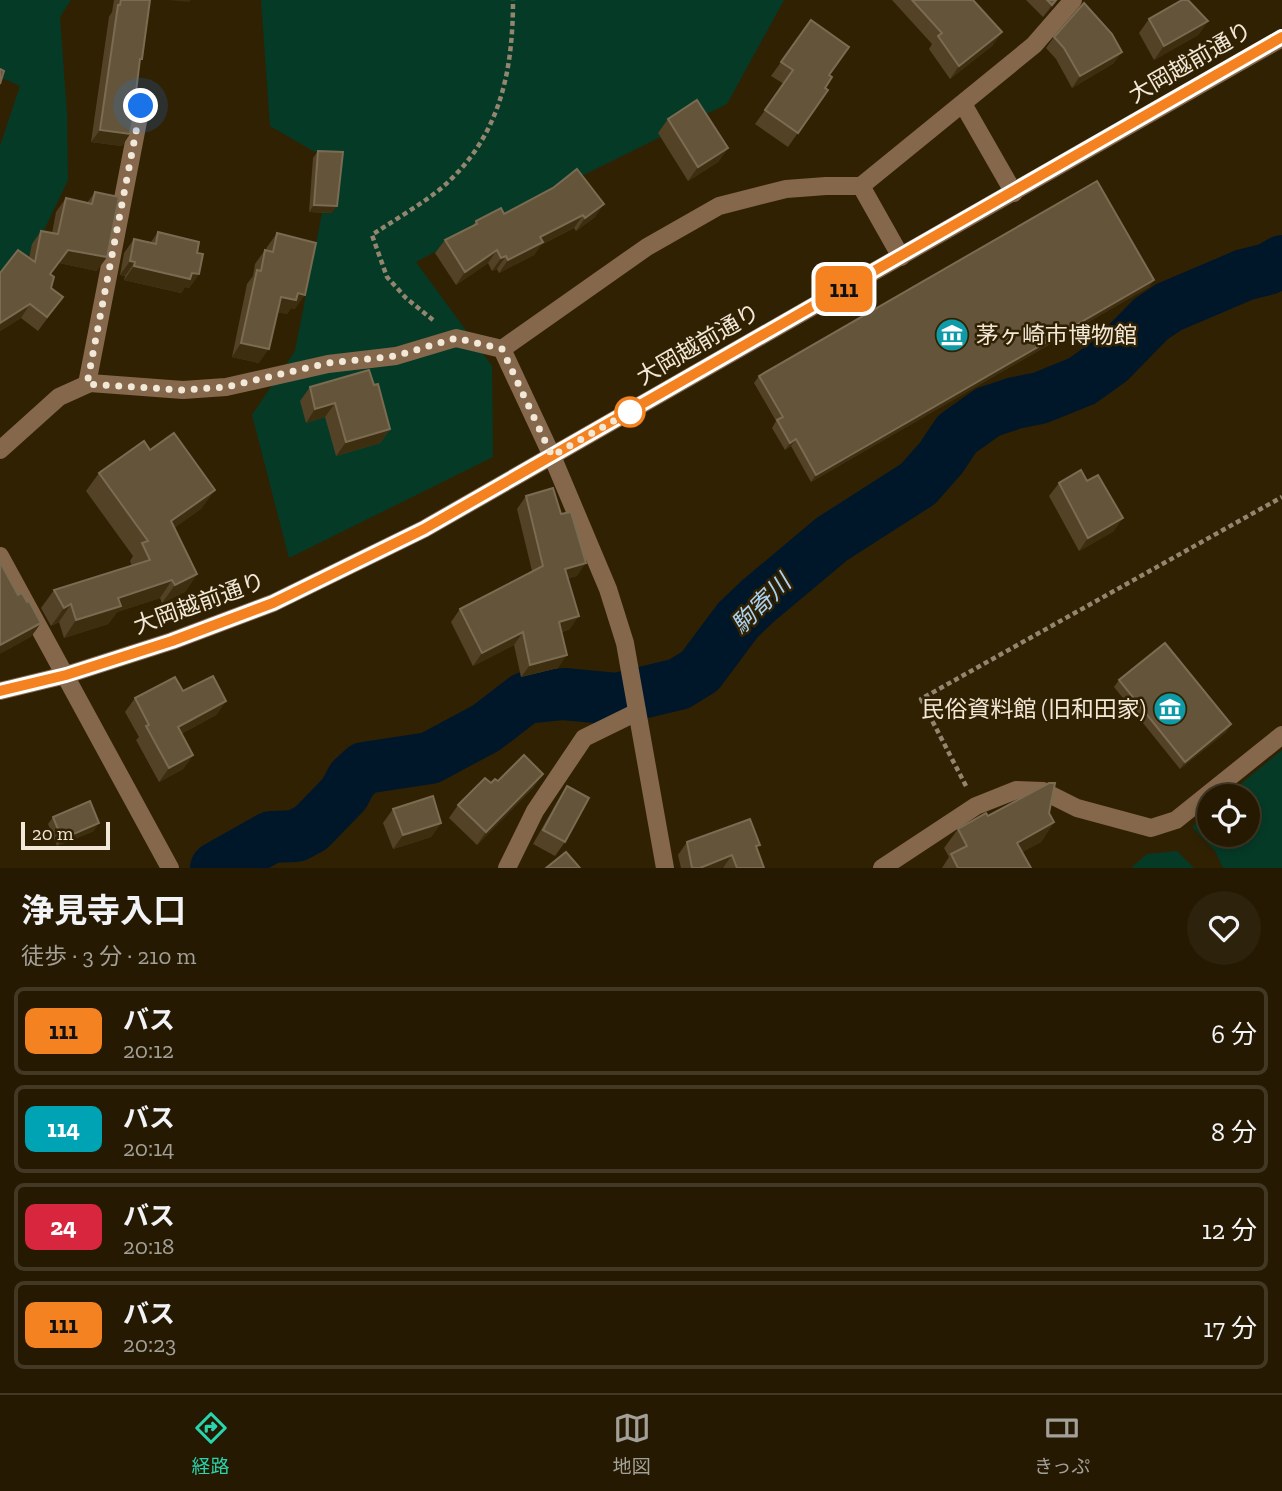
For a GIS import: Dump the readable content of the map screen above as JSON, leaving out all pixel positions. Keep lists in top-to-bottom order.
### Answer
{
  "streets": {
    "street": ["大岡越前通り"]
  },
  "water": ["駒寄川"],
  "places": {
    "museum": ["茅ヶ崎市博物館", "民俗資料館 (旧和田家)"]
  },
  "lines": ["bus line 111"],
  "scale_bar": "20 m",
  "page": {
    "on_map": "111",
    "scale": "20 m",
    "heading": ["浄見寺入口", "徒歩 · 3 分 · 210 m"],
    "list": [
      {
        "mark": "111",
        "name": "バス",
        "note": "20:12",
        "value": "6 分"
      },
      {
        "mark": "114",
        "name": "バス",
        "note": "20:14",
        "value": "8 分"
      },
      {
        "mark": "24",
        "name": "バス",
        "note": "20:18",
        "value": "12 分"
      },
      {
        "mark": "111",
        "name": "バス",
        "note": "20:23",
        "value": "17 分"
      }
    ],
    "tabs": ["経路", "地図", "きっぷ"]
  }
}
